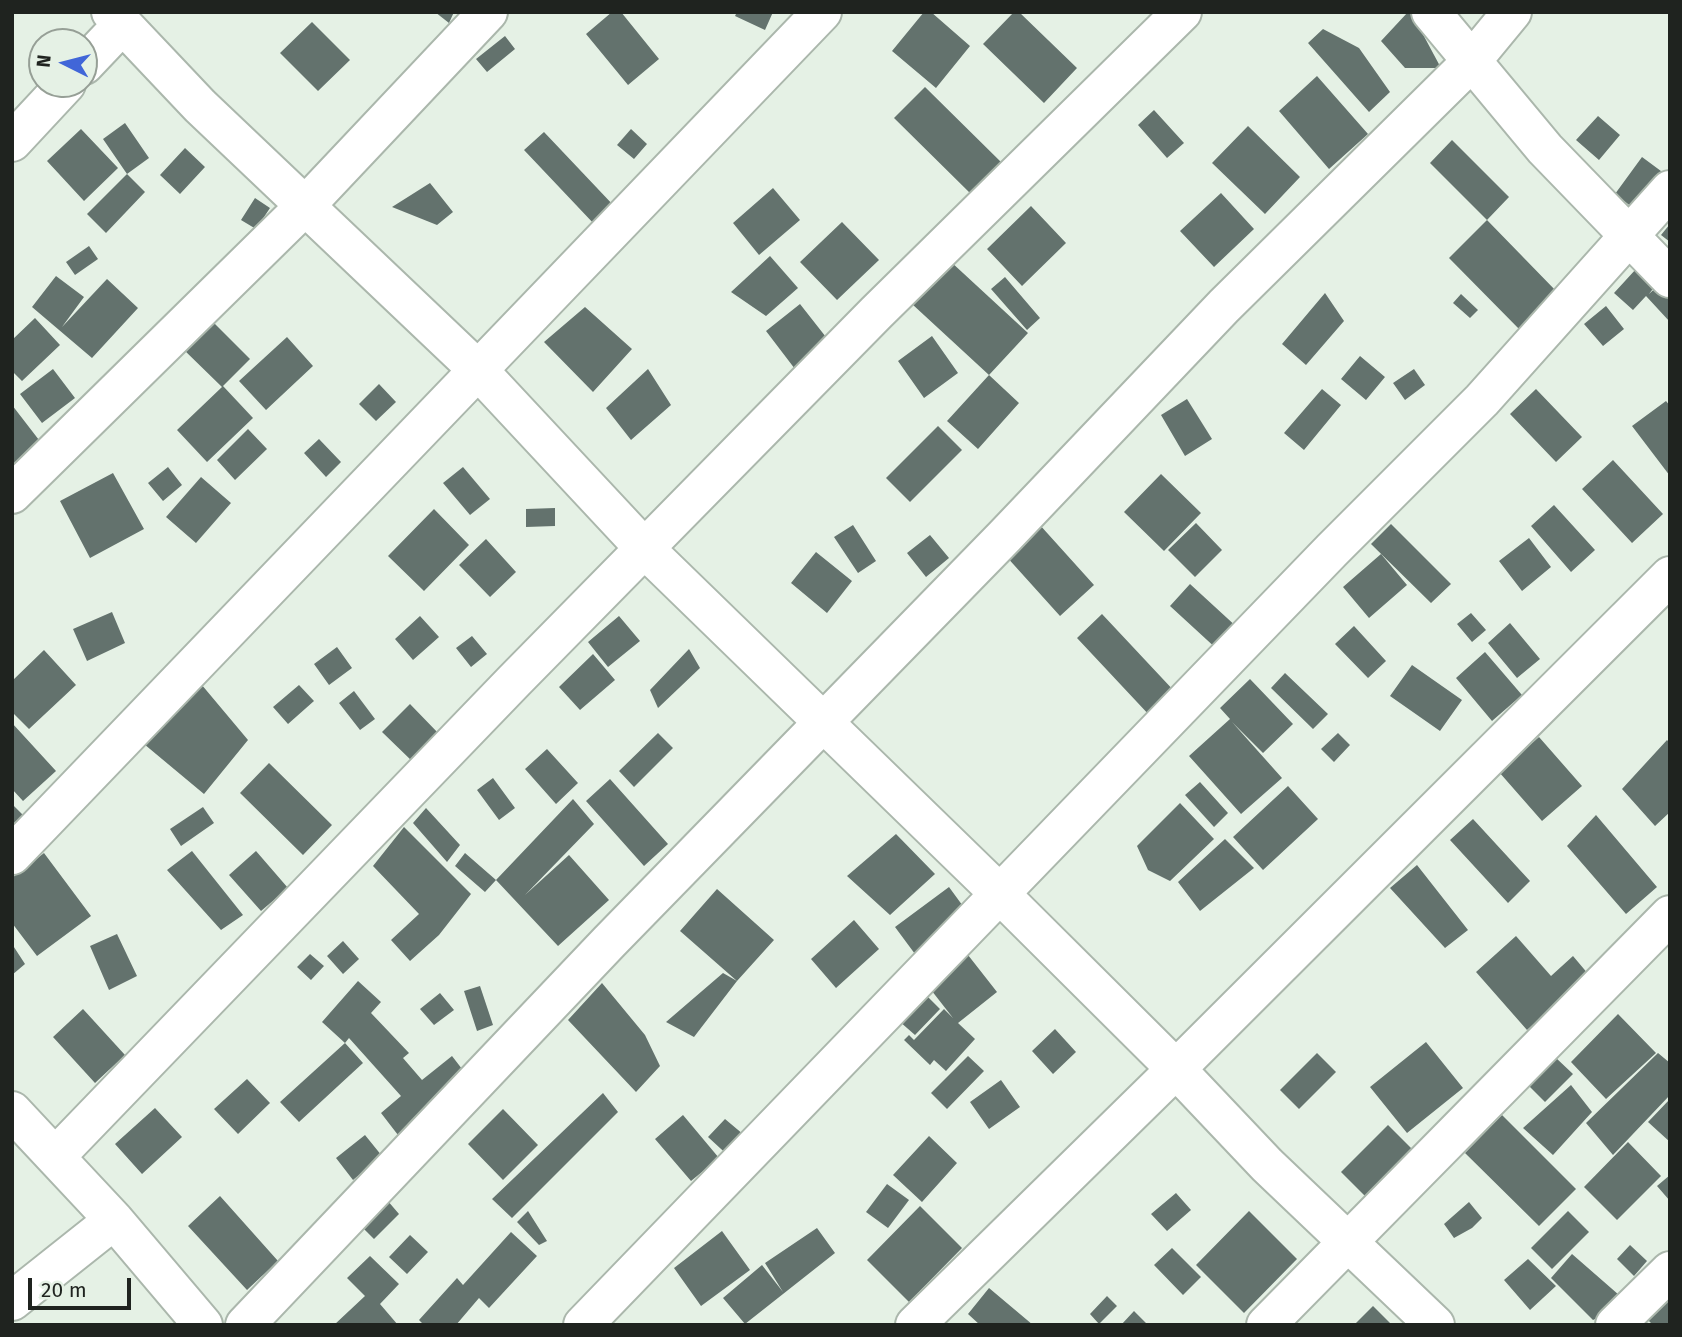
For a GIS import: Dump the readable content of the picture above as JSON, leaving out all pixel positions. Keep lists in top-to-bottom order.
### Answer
{
  "scale_bar": "20 m",
  "north": "left"
}
